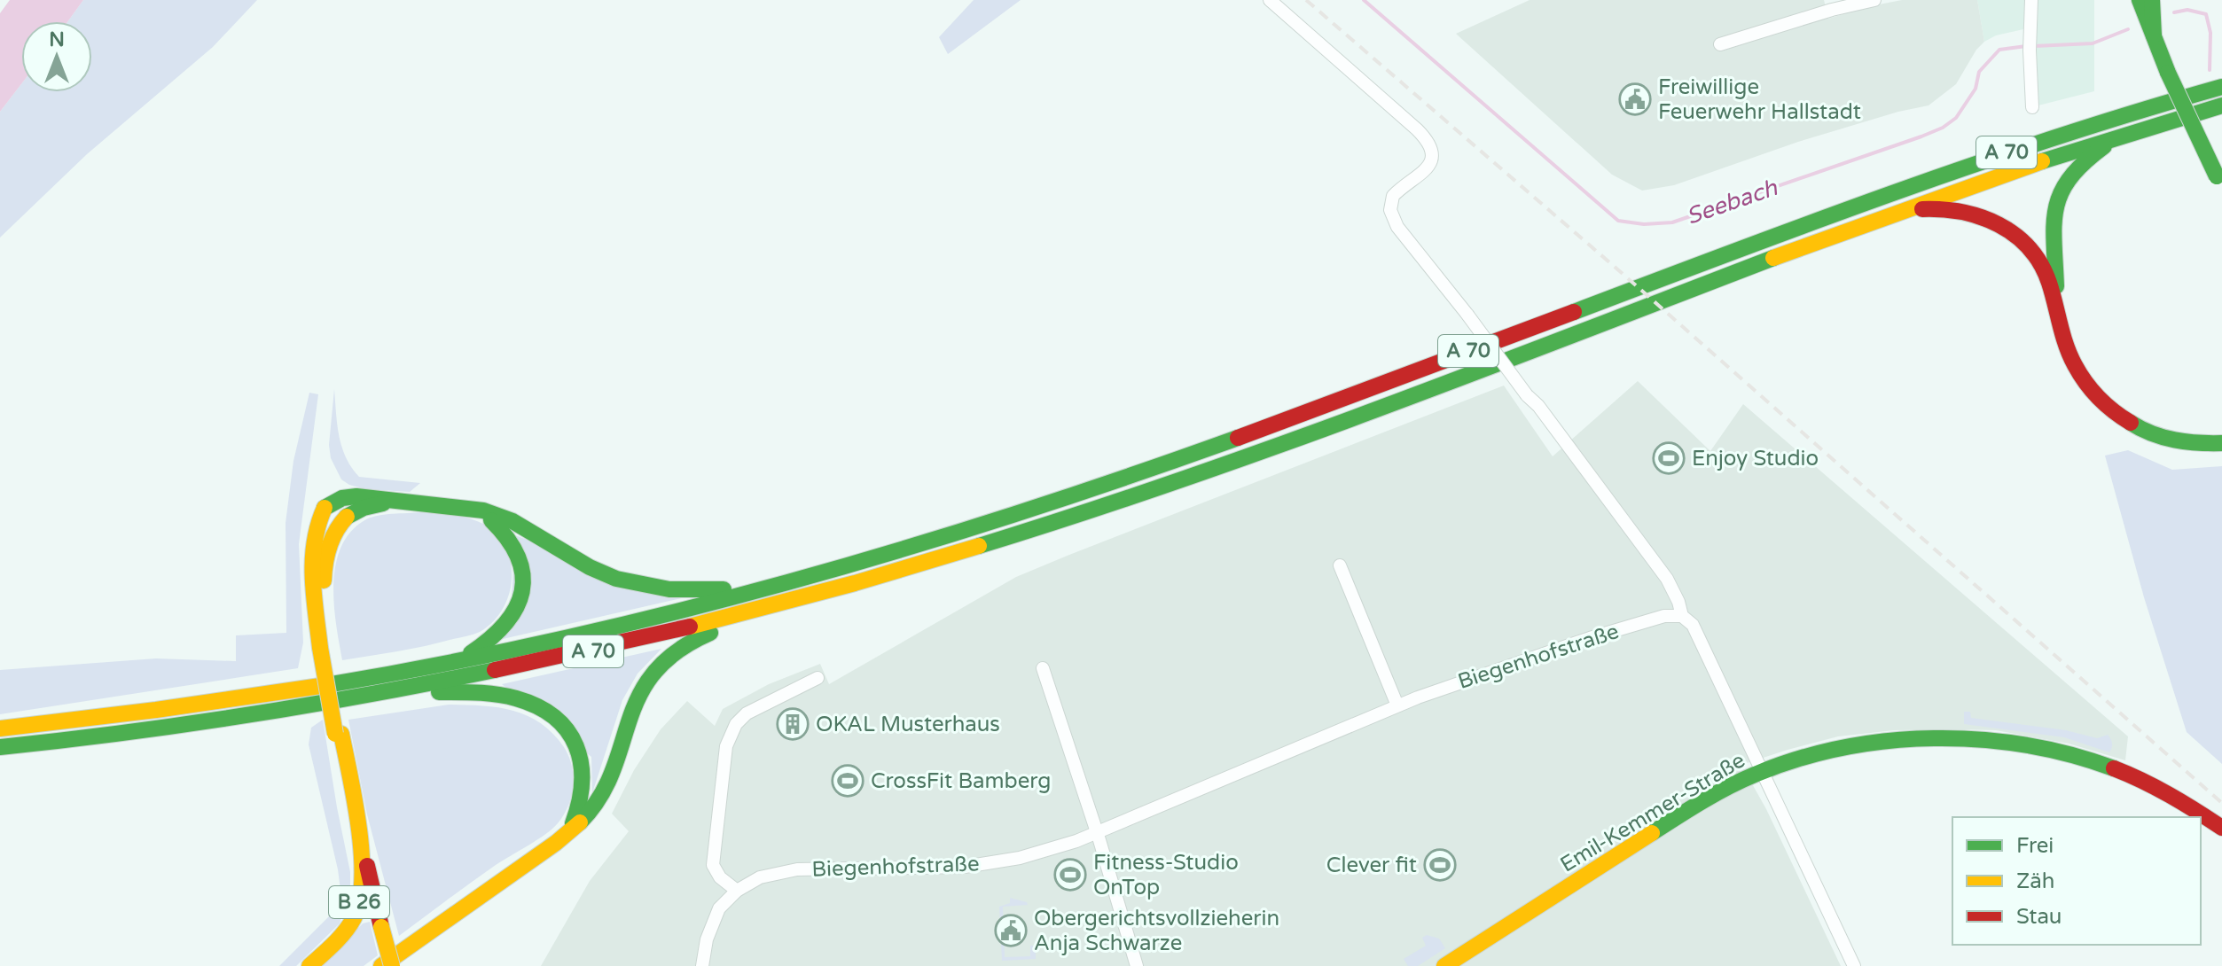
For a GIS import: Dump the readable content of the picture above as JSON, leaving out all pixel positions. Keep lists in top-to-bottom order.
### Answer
{
  "streets": {
    "main road": ["A 70", "Emil-Kemmer-Straße", "B 26"],
    "street": ["Biegenhofstraße"]
  },
  "water": ["Seebach"],
  "places": {
    "public building": ["Freiwillige Feuerwehr Hallstadt", "Obergerichtsvollzieherin Anja Schwarze"],
    "sports": [
      "Enjoy Studio",
      "CrossFit Bamberg",
      "Clever fit",
      "Fitness-Studio OnTop"
    ],
    "building": ["OKAL Musterhaus"]
  },
  "legend": ["Frei", "Zäh", "Stau"],
  "north": "top"
}
